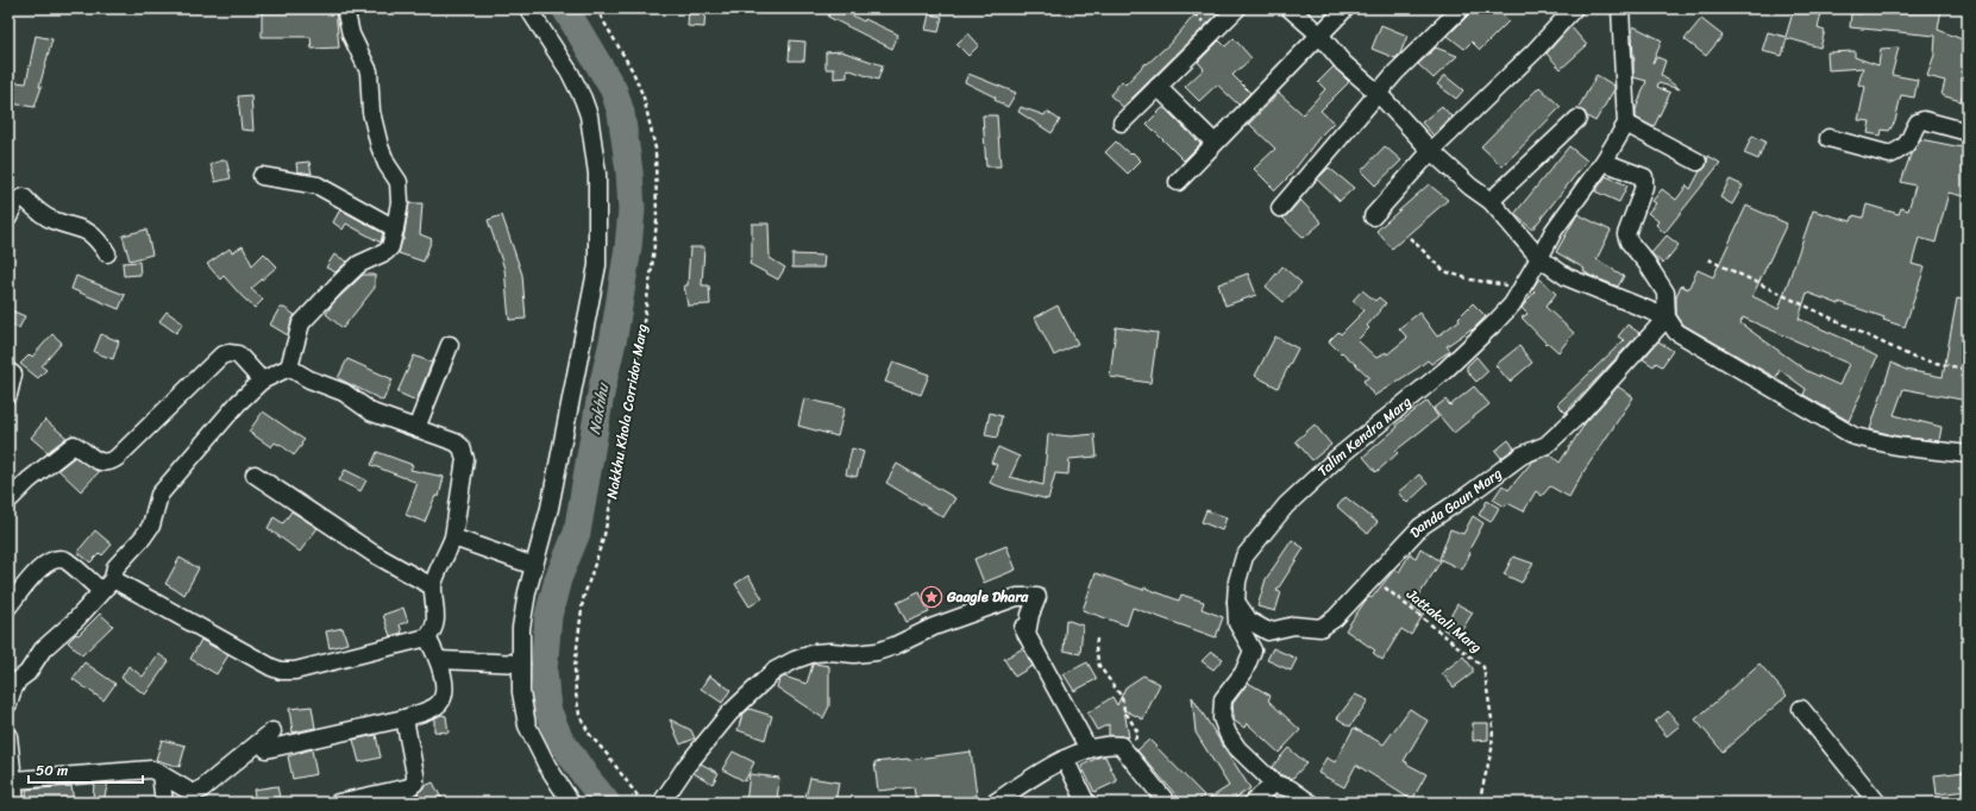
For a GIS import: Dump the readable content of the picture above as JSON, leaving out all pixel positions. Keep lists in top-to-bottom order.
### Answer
{
  "streets": {
    "street": ["Talim Kendra Marg", "Danda Gaun Marg"],
    "path": ["Nakkhu Khola Corridor Marg", "Jattakali Marg"]
  },
  "crossings": [
    ["Talim Kendra Marg", "Danda Gaun Marg"],
    ["Danda Gaun Marg", "Jattakali Marg"]
  ],
  "water": ["Nakhhu"],
  "places": {
    "place": ["Gaagle Dhara"]
  },
  "scale_bar": "50 m"
}
